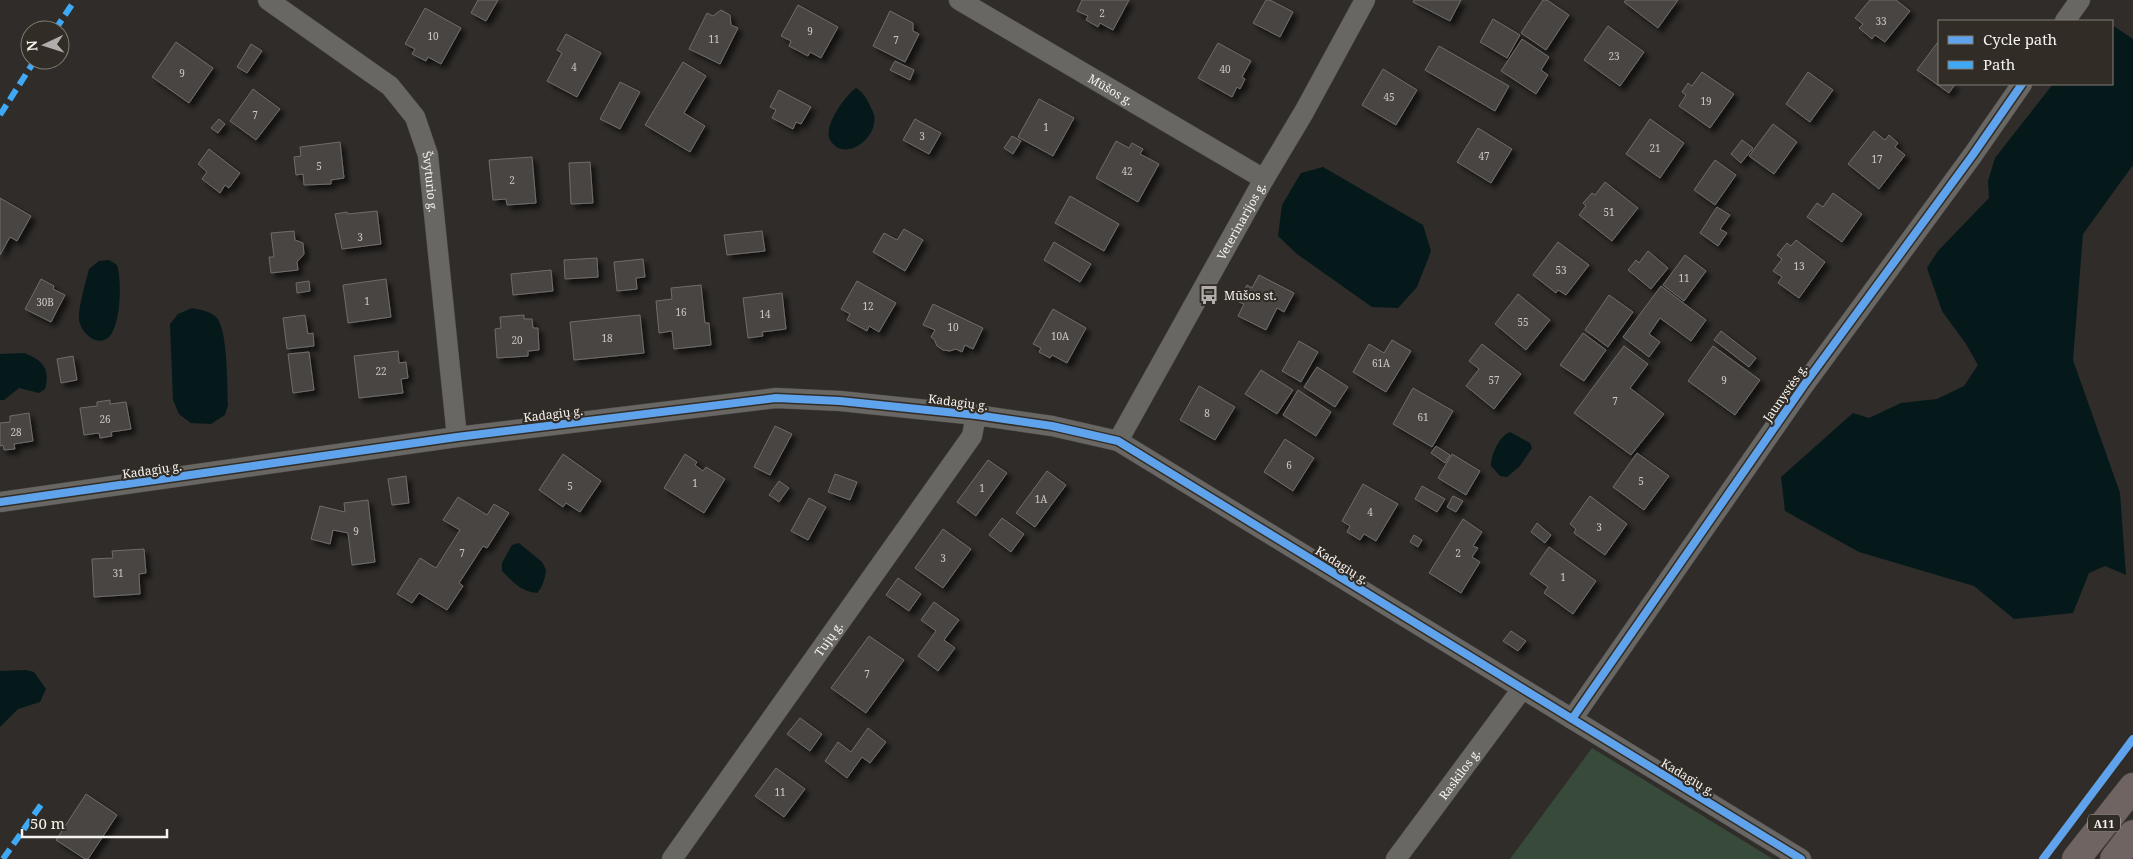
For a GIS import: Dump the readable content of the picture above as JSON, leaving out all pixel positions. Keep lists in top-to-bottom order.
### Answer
{
  "streets": {
    "highway": ["A11"],
    "street": [
      "Mūšos g.",
      "Švyturio g.",
      "Veterinarijos g.",
      "Jaunystės g.",
      "Kadagių g.",
      "Tujų g.",
      "Raskilos g."
    ]
  },
  "crossings": [
    ["Mūšos g.", "Veterinarijos g."],
    ["Švyturio g.", "Kadagių g."],
    ["Veterinarijos g.", "Kadagių g."],
    ["Jaunystės g.", "Kadagių g."],
    ["Kadagių g.", "Tujų g."],
    ["Kadagių g.", "Raskilos g."]
  ],
  "places": {
    "bus stop": ["Mūšos st."]
  },
  "house_numbers": [
    "2",
    "33",
    "9",
    "10",
    "11",
    "7",
    "23",
    "4",
    "40",
    "9",
    "45",
    "19",
    "7",
    "1",
    "3",
    "21",
    "47",
    "17",
    "5",
    "42",
    "2",
    "51",
    "3",
    "13",
    "53",
    "11",
    "1",
    "30B",
    "12",
    "16",
    "14",
    "55",
    "10",
    "10A",
    "18",
    "20",
    "61A",
    "22",
    "57",
    "9",
    "7",
    "8",
    "61",
    "26",
    "28",
    "6",
    "5",
    "1",
    "5",
    "1",
    "1A",
    "4",
    "3",
    "9",
    "7",
    "2",
    "3",
    "31",
    "1",
    "7",
    "11"
  ],
  "legend": ["Cycle path", "Path"],
  "scale_bar": "50 m",
  "north": "left"
}
